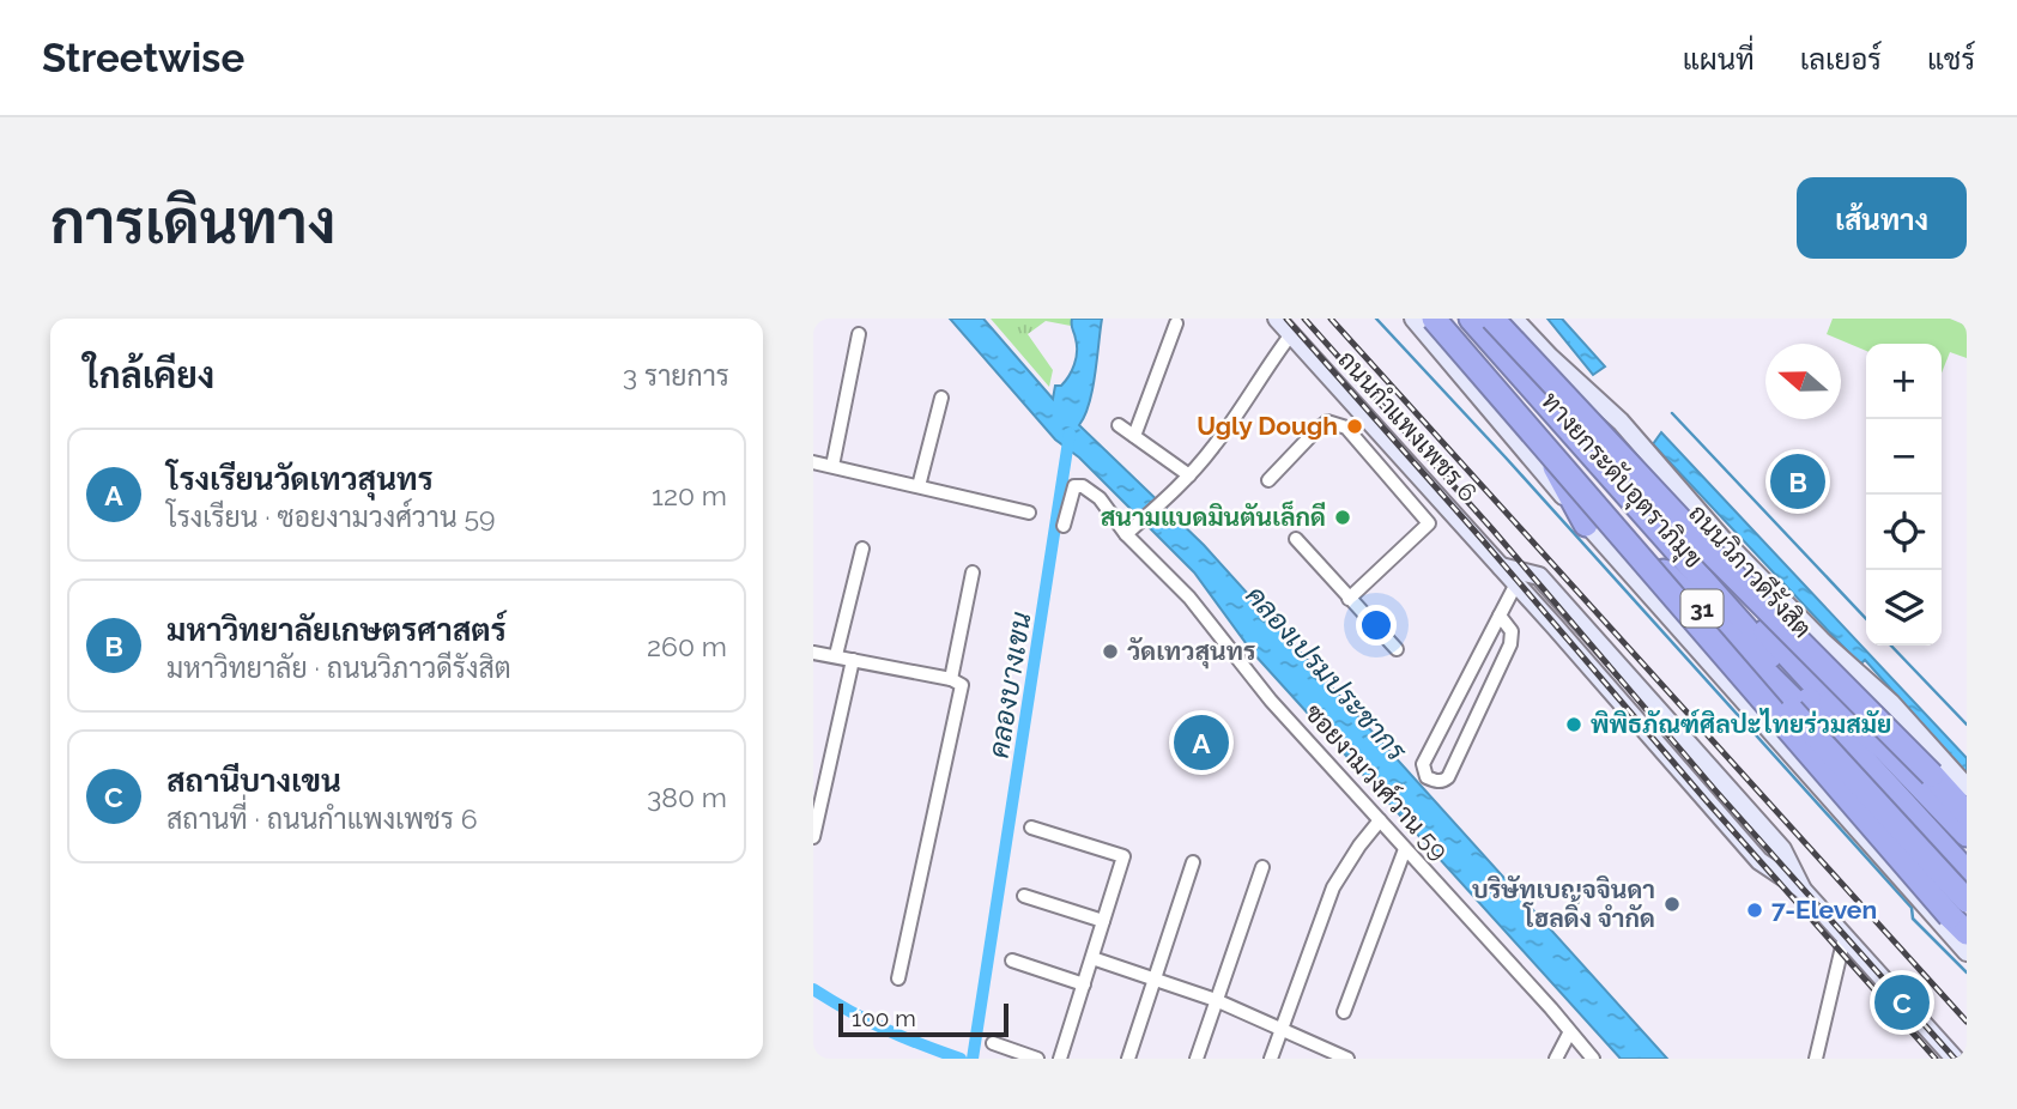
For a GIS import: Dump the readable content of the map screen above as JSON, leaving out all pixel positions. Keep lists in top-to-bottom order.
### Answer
{
  "streets": {
    "highway": ["ทางยกระดับอุตราภิมุข", "ถนนวิภาวดีรังสิต", "31"],
    "main road": ["ถนนกำแพงเพชร 6"],
    "street": ["ซอยงามวงศ์วาน 59"]
  },
  "water": ["คลองเปรมประชากร", "คลองบางเขน"],
  "places": [
    "Ugly Dough",
    "สนามแบดมินตันเล็กดี",
    "วัดเทวสุนทร",
    "พิพิธภัณฑ์ศิลปะไทยร่วมสมัย",
    "บริษัทเบญจจินดา โฮลดิ้ง จำกัด",
    "7-Eleven"
  ],
  "scale_bar": "100 m",
  "north": "left",
  "page": {
    "header": "Streetwise",
    "nav": ["แผนที่", "เลเยอร์", "แชร์"],
    "buttons": "เส้นทาง",
    "title": "การเดินทาง",
    "heading": ["ใกล้เคียง", "3 รายการ"],
    "map_buttons": ["+", "−"],
    "list": [
      {
        "mark": "A",
        "name": "โรงเรียนวัดเทวสุนทร",
        "note": "โรงเรียน · ซอยงามวงศ์วาน 59",
        "value": "120 m"
      },
      {
        "mark": "B",
        "name": "มหาวิทยาลัยเกษตรศาสตร์",
        "note": "มหาวิทยาลัย · ถนนวิภาวดีรังสิต",
        "value": "260 m"
      },
      {
        "mark": "C",
        "name": "สถานีบางเขน",
        "note": "สถานที่ · ถนนกำแพงเพชร 6",
        "value": "380 m"
      }
    ],
    "pins": ["B", "A", "C"],
    "scale": "100 m"
  }
}
